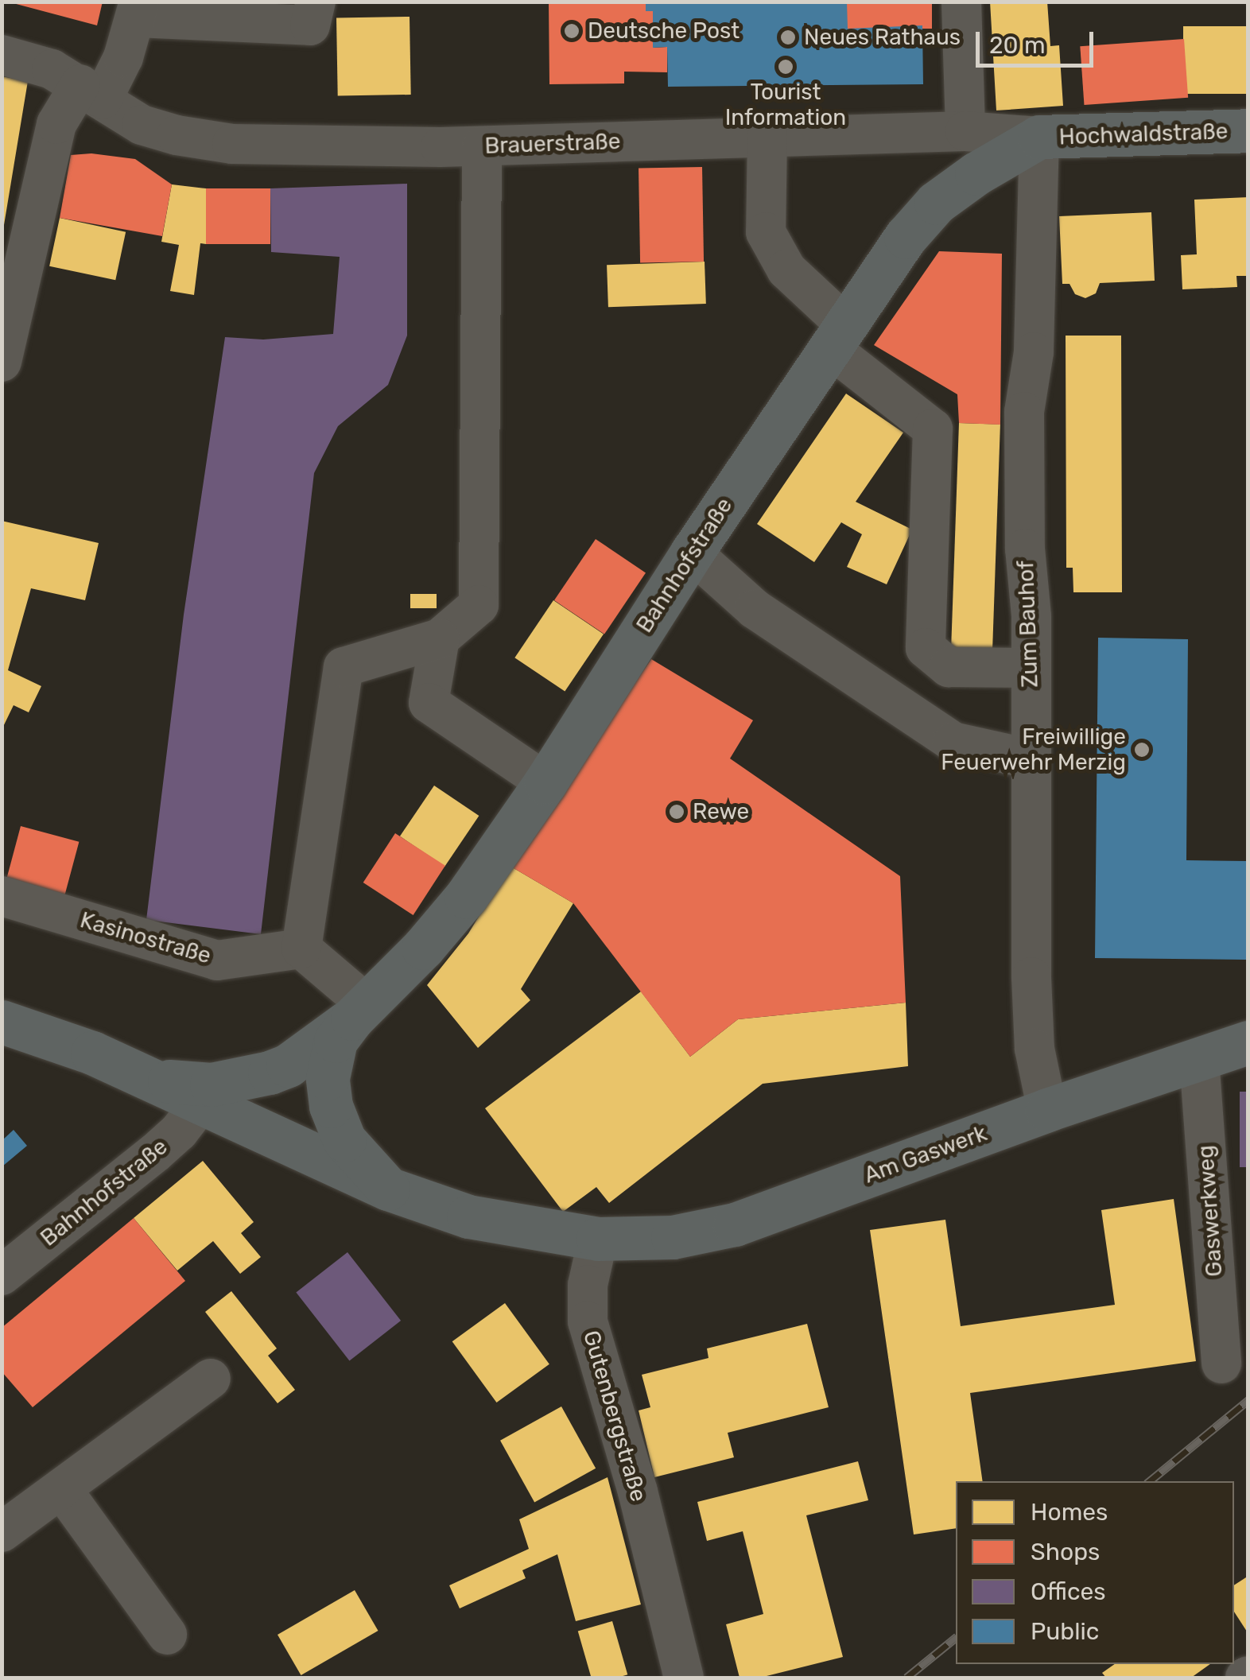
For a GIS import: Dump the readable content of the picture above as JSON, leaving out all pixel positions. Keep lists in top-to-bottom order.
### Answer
{
  "streets": {
    "main road": ["Hochwaldstraße", "Bahnhofstraße", "Am Gaswerk"],
    "street": [
      "Brauerstraße",
      "Zum Bauhof",
      "Kasinostraße",
      "Gaswerkweg",
      "Gutenbergstraße"
    ]
  },
  "crossings": [
    ["Hochwaldstraße", "Brauerstraße"],
    ["Hochwaldstraße", "Bahnhofstraße"],
    ["Hochwaldstraße", "Zum Bauhof"],
    ["Brauerstraße", "Bahnhofstraße"],
    ["Brauerstraße", "Zum Bauhof"],
    ["Bahnhofstraße", "Zum Bauhof"],
    ["Zum Bauhof", "Am Gaswerk"],
    ["Am Gaswerk", "Gaswerkweg"],
    ["Am Gaswerk", "Gutenbergstraße"]
  ],
  "places": [
    "Deutsche Post",
    "Neues Rathaus",
    "Tourist Information",
    "Freiwillige Feuerwehr Merzig",
    "Rewe"
  ],
  "legend": [
    "Homes",
    "Shops",
    "Offices",
    "Public"
  ],
  "scale_bar": "20 m"
}
